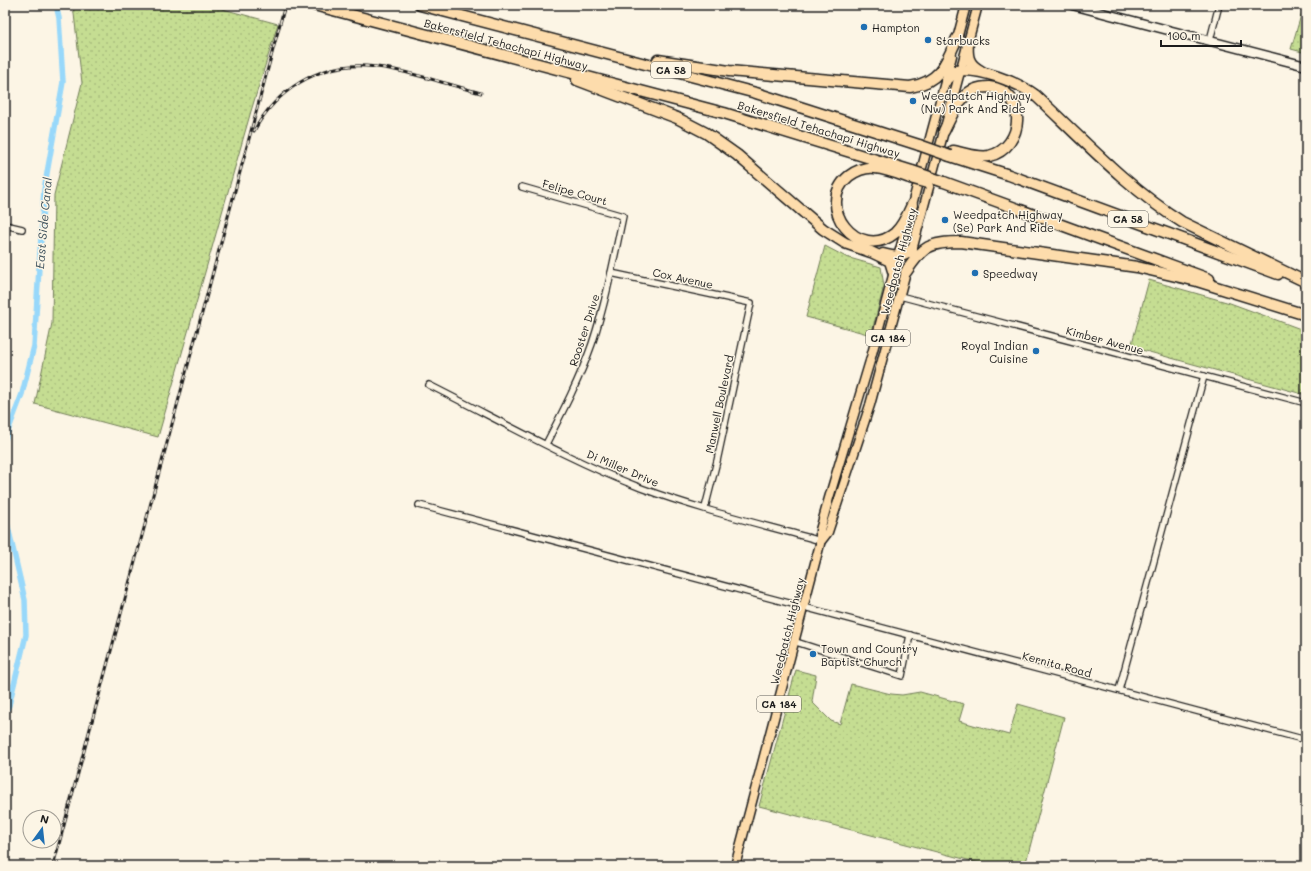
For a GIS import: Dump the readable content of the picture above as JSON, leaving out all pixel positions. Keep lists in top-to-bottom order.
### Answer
{
  "streets": {
    "highway": ["Bakersfield Tehachapi Highway", "CA 58"],
    "main road": ["Weedpatch Highway", "CA 184"],
    "street": [
      "Felipe Court",
      "Cox Avenue",
      "Rooster Drive",
      "Kimber Avenue",
      "Manwell Boulevard",
      "Di Miller Drive",
      "Kernita Road"
    ]
  },
  "crossings": [
    ["Bakersfield Tehachapi Highway", "CA 58"],
    ["Felipe Court", "Rooster Drive"],
    ["Weedpatch Highway", "Kimber Avenue"],
    ["Weedpatch Highway", "Di Miller Drive"],
    ["Weedpatch Highway", "Kernita Road"],
    ["Cox Avenue", "Rooster Drive"],
    ["Cox Avenue", "Manwell Boulevard"],
    ["Rooster Drive", "Di Miller Drive"],
    ["Manwell Boulevard", "Di Miller Drive"]
  ],
  "water": ["East Side Canal"],
  "places": [
    "Hampton",
    "Starbucks",
    "Weedpatch Highway (Nw) Park And Ride",
    "Weedpatch Highway (Se) Park And Ride",
    "Speedway",
    "Royal Indian Cuisine",
    "Town and Country Baptist Church"
  ],
  "scale_bar": "100 m",
  "north": "top"
}
